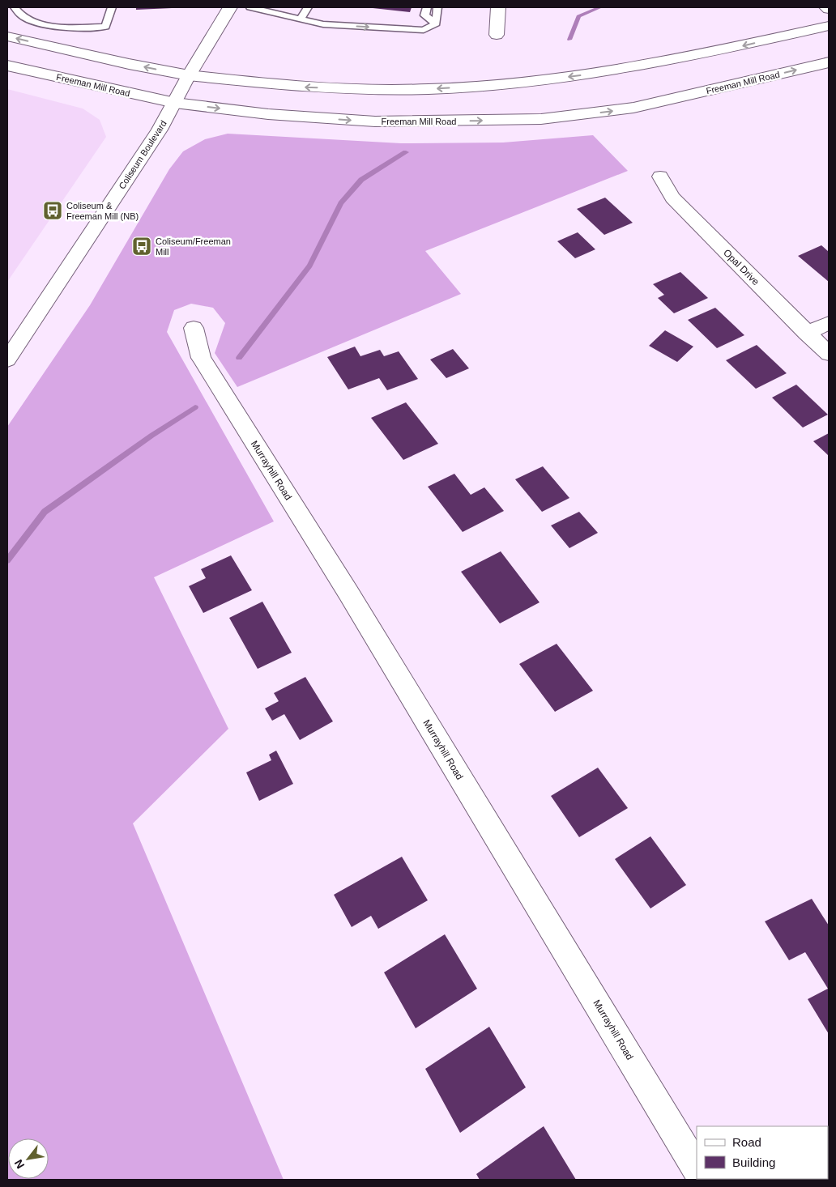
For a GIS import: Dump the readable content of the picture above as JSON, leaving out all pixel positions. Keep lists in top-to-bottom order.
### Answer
{
  "streets": {
    "main road": [
      "Freeman Mill Road",
      "Coliseum Boulevard",
      "Opal Drive",
      "Murrayhill Road"
    ]
  },
  "crossings": [
    ["Freeman Mill Road", "Coliseum Boulevard"]
  ],
  "places": {
    "bus stop": ["Coliseum & Freeman Mill (NB)", "Coliseum/Freeman Mill"]
  },
  "legend": ["Road", "Building"],
  "north": "bottom left"
}
